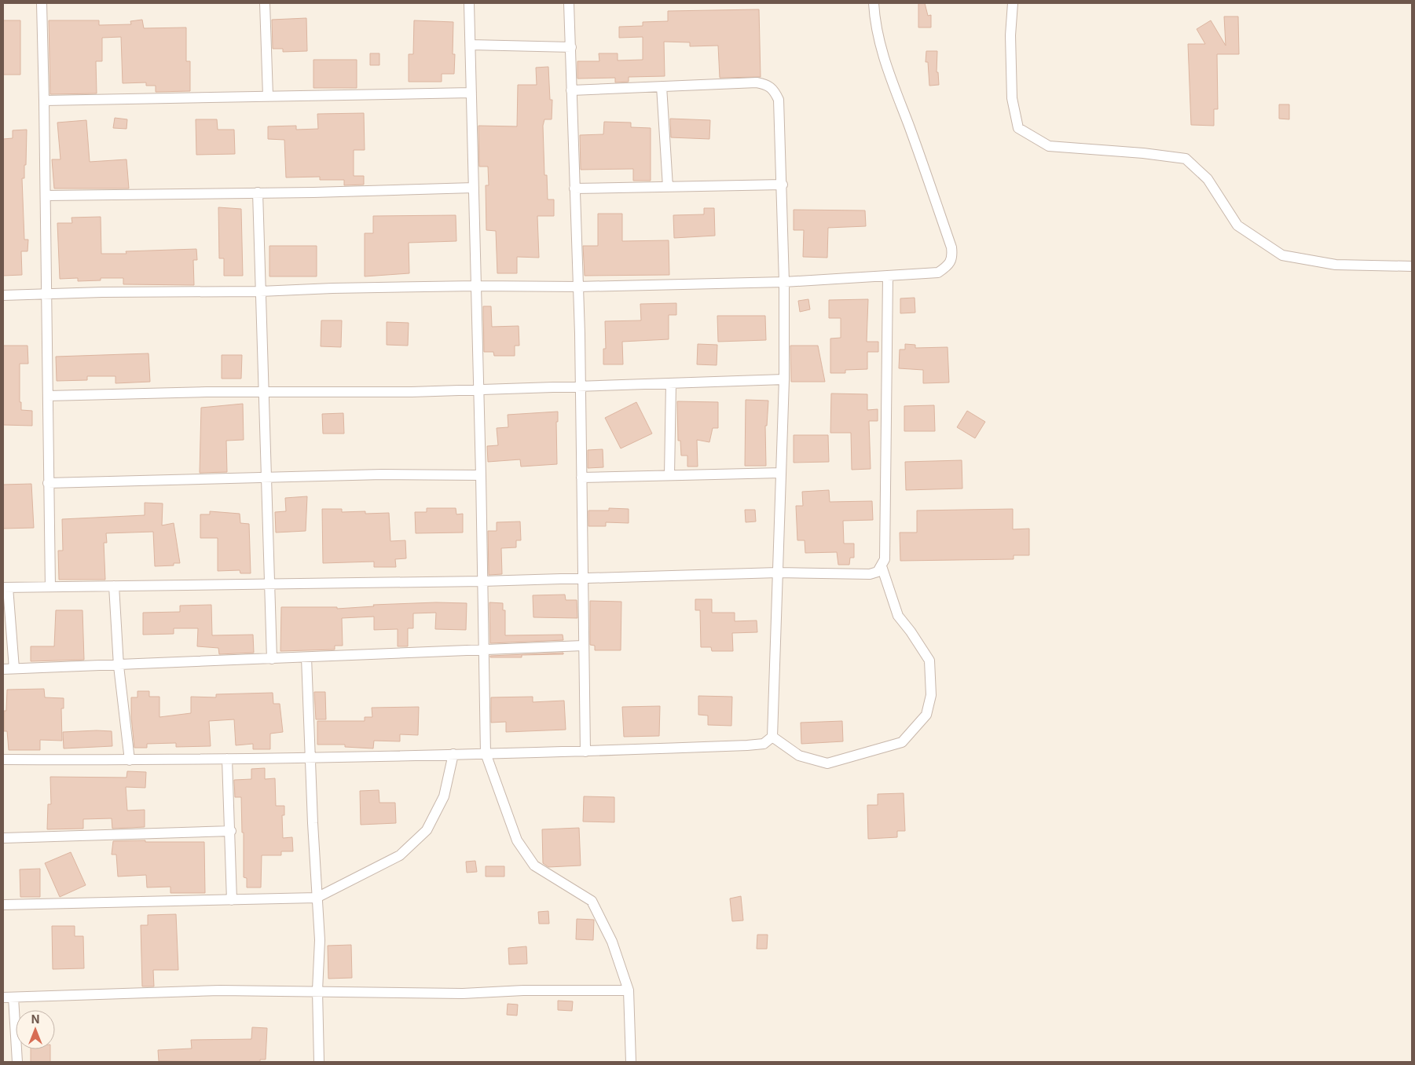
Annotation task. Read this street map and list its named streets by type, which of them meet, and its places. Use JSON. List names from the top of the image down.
{
  "north": "top"
}
